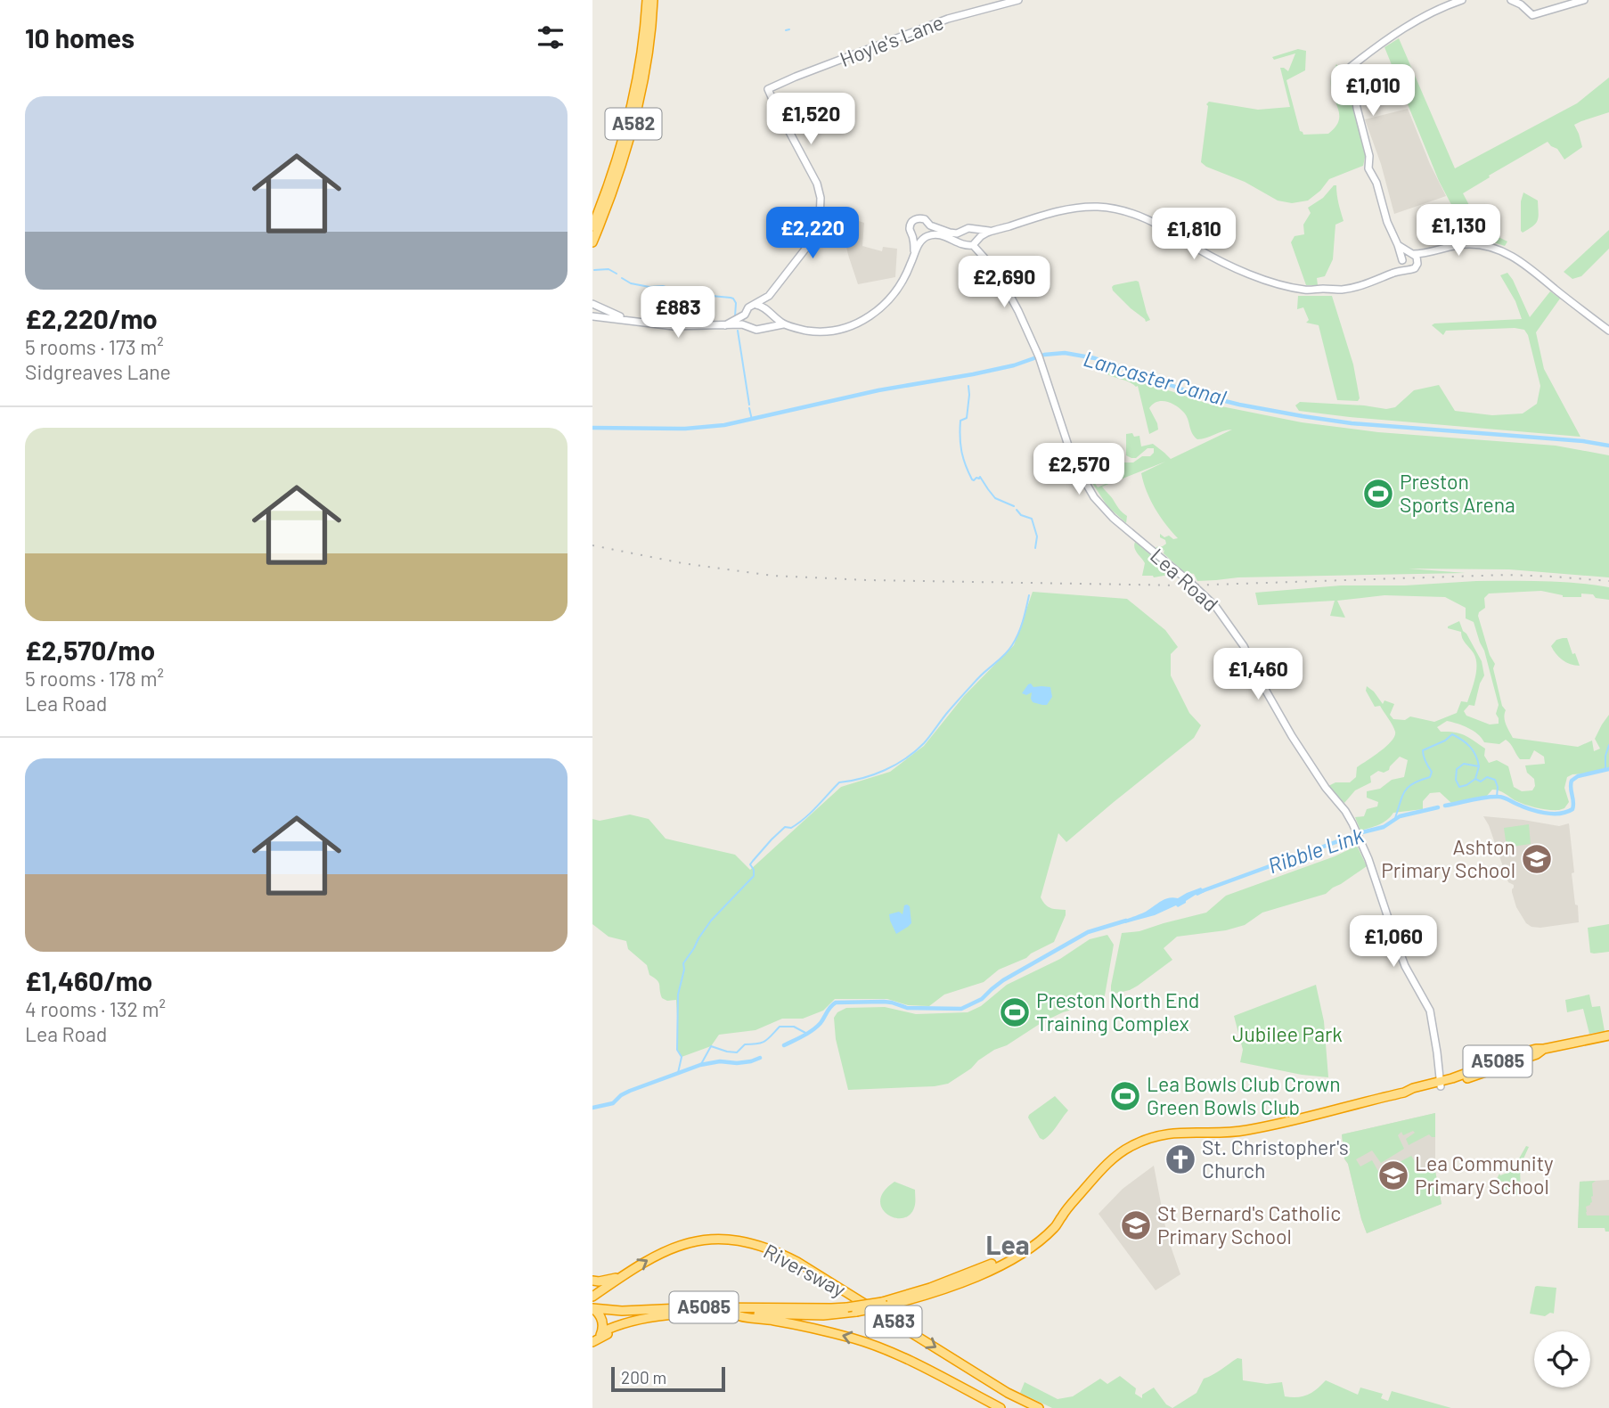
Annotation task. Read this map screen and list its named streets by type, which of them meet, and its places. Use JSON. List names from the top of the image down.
{
  "streets": {
    "highway": [
      "A582",
      "A5085",
      "Riversway",
      "A583"
    ],
    "street": ["Hoyle's Lane", "Lea Road"]
  },
  "crossings": [
    ["Lea Road", "A5085"],
    ["A5085", "A583"]
  ],
  "districts": ["Lea"],
  "water": ["Lancaster Canal", "Ribble Link"],
  "parks": ["Jubilee Park"],
  "places": {
    "sports": ["Preston Sports Arena", "Preston North End Training Complex", "Lea Bowls Club Crown Green Bowls Club"],
    "school or university": ["Ashton Primary School", "Lea Community Primary School", "St Bernard's Catholic Primary School"],
    "church": ["St. Christopher's Church"]
  },
  "scale_bar": "200 m",
  "page": {
    "heading": "10 homes",
    "price": [
      "£1,010",
      "£1,520",
      "£1,130",
      "£2,220",
      "£1,810",
      "£2,690",
      "£883",
      "£2,570",
      "£1,460",
      "£1,060"
    ],
    "list": [
      {
        "name": "£2,220/mo",
        "note": "5 rooms · 173 m² · Sidgreaves Lane"
      },
      {
        "name": "£2,570/mo",
        "note": "5 rooms · 178 m² · Lea Road"
      },
      {
        "name": "£1,460/mo",
        "note": "4 rooms · 132 m² · Lea Road"
      }
    ],
    "scale": "200 m"
  }
}
